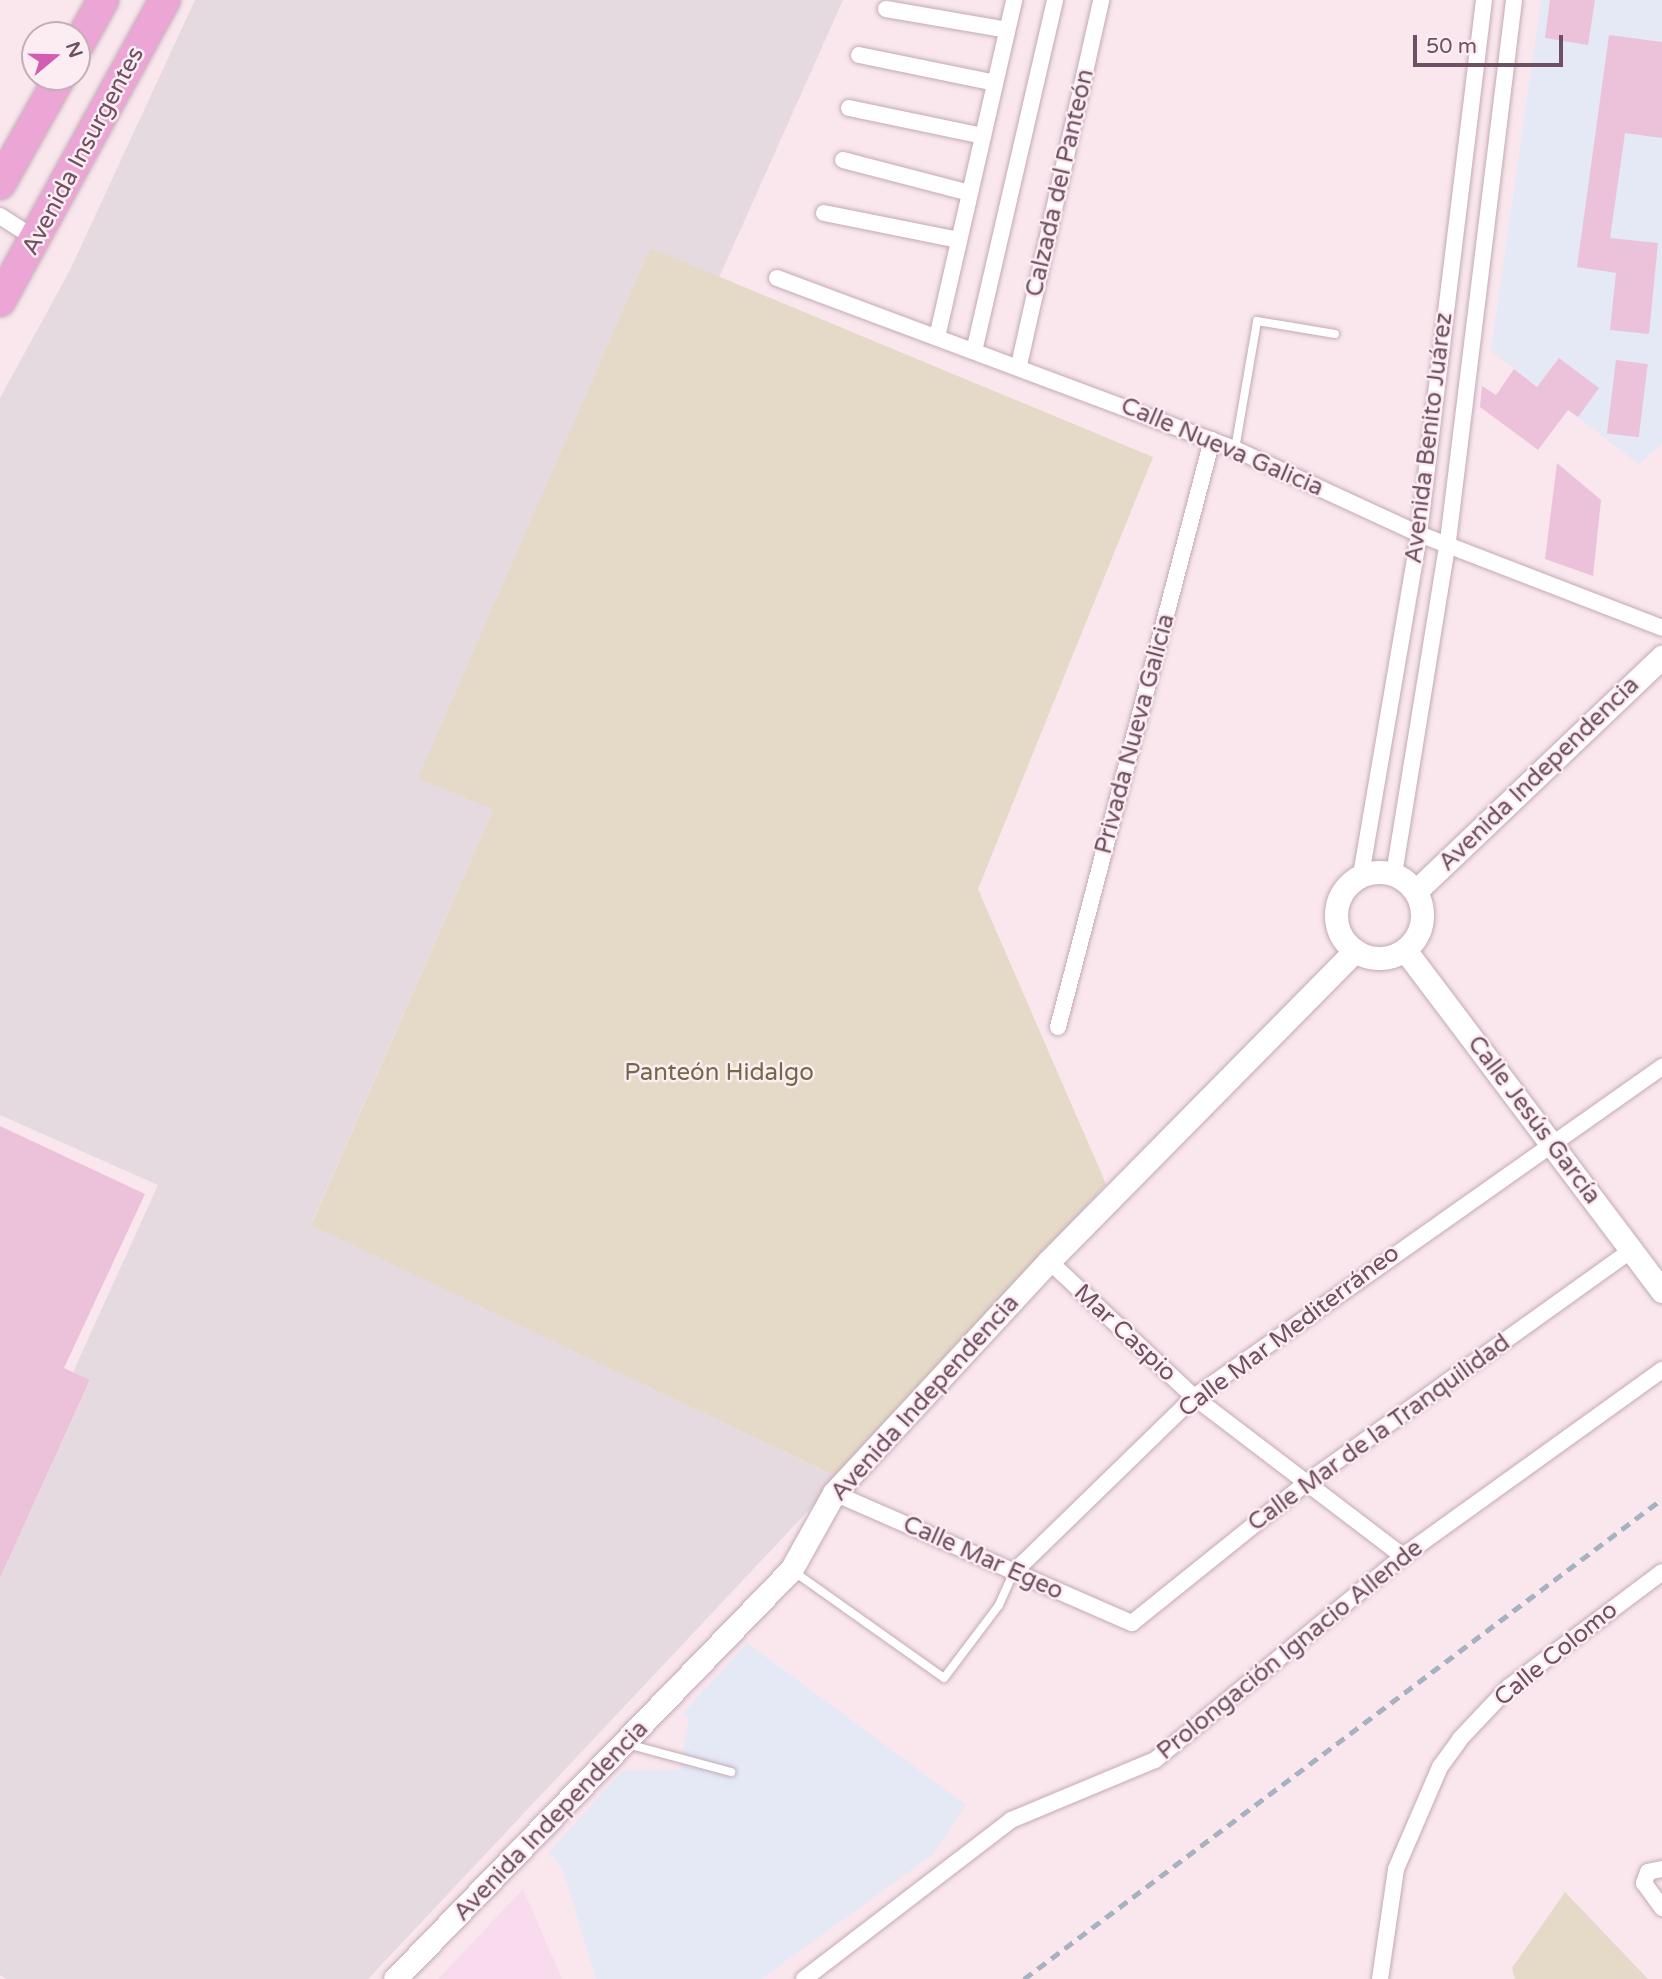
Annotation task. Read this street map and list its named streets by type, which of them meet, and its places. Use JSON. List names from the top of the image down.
{
  "streets": {
    "highway": ["Avenida Insurgentes"],
    "main road": ["Avenida Independencia", "Calle Jesús García"],
    "street": [
      "Calzada del Panteón",
      "Avenida Benito Juárez",
      "Calle Nueva Galicia",
      "Privada Nueva Galicia",
      "Calle Mar Mediterráneo",
      "Mar Caspio",
      "Calle Mar de la Tranquilidad",
      "Calle Mar Egeo",
      "Prolongación Ignacio Allende",
      "Calle Colomo"
    ]
  },
  "crossings": [
    ["Calzada del Panteón", "Calle Nueva Galicia"],
    ["Avenida Benito Juárez", "Calle Nueva Galicia"],
    ["Avenida Benito Juárez", "Avenida Independencia"],
    ["Avenida Benito Juárez", "Calle Jesús García"],
    ["Calle Nueva Galicia", "Privada Nueva Galicia"],
    ["Avenida Independencia", "Calle Jesús García"],
    ["Avenida Independencia", "Mar Caspio"],
    ["Avenida Independencia", "Calle Mar Egeo"],
    ["Calle Jesús García", "Calle Mar Mediterráneo"],
    ["Calle Jesús García", "Calle Mar de la Tranquilidad"],
    ["Calle Mar Mediterráneo", "Mar Caspio"],
    ["Calle Mar Mediterráneo", "Calle Mar Egeo"],
    ["Mar Caspio", "Calle Mar de la Tranquilidad"],
    ["Mar Caspio", "Prolongación Ignacio Allende"],
    ["Calle Mar de la Tranquilidad", "Calle Mar Egeo"]
  ],
  "parks": ["Panteón Hidalgo"],
  "scale_bar": "50 m",
  "north": "right"
}
